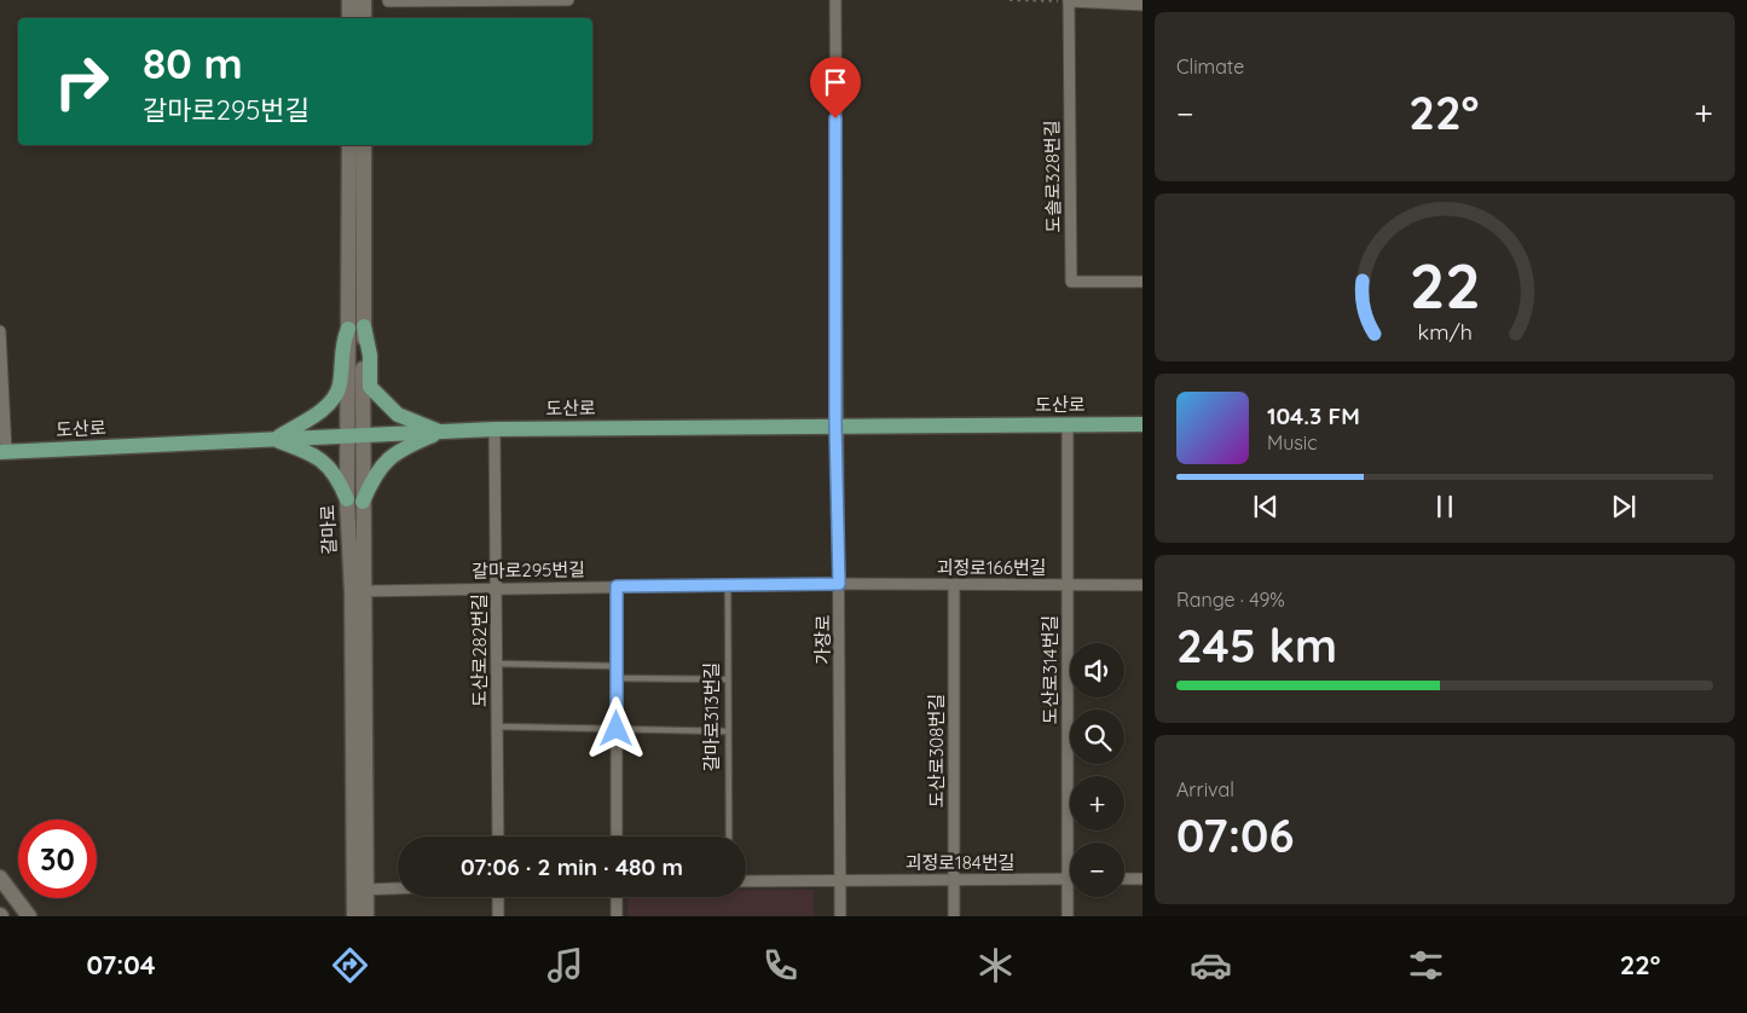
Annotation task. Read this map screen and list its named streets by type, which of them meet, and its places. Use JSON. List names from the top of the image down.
{
  "streets": {
    "main road": ["도산로", "갈마로"],
    "street": [
      "도솔로328번길",
      "괴정로166번길",
      "갈마로295번길",
      "가장로",
      "도산로282번길",
      "도산로314번길",
      "도산로308번길",
      "괴정로184번길"
    ],
    "lane": ["갈마로313번길"]
  },
  "crossings": [
    ["도산로", "갈마로"],
    ["도산로", "가장로"],
    ["도산로", "도산로282번길"],
    ["도산로", "도산로314번길"],
    ["갈마로", "갈마로295번길"],
    ["괴정로166번길", "갈마로295번길"],
    ["괴정로166번길", "가장로"],
    ["괴정로166번길", "도산로314번길"],
    ["괴정로166번길", "도산로308번길"],
    ["갈마로295번길", "가장로"],
    ["갈마로295번길", "도산로282번길"],
    ["갈마로295번길", "갈마로313번길"],
    ["가장로", "괴정로184번길"],
    ["도산로282번길", "갈마로313번길"],
    ["도산로314번길", "괴정로184번길"],
    ["도산로308번길", "괴정로184번길"]
  ],
  "page": {
    "tile": [
      "Climate",
      ["Range · 49%", "245 km"],
      ["Arrival", "07:06"]
    ],
    "turn": ["80 m", "갈마로295번길"],
    "heat": ["−", "22°", "+"],
    "song": ["104.3 FM", "Music"],
    "map_buttons": ["+", "−"],
    "limit": "30",
    "trip": "07:06 · 2 min · 480 m",
    "tabs": ["07:04", "22°"],
    "gauge": ["22", "km/h"]
  }
}
